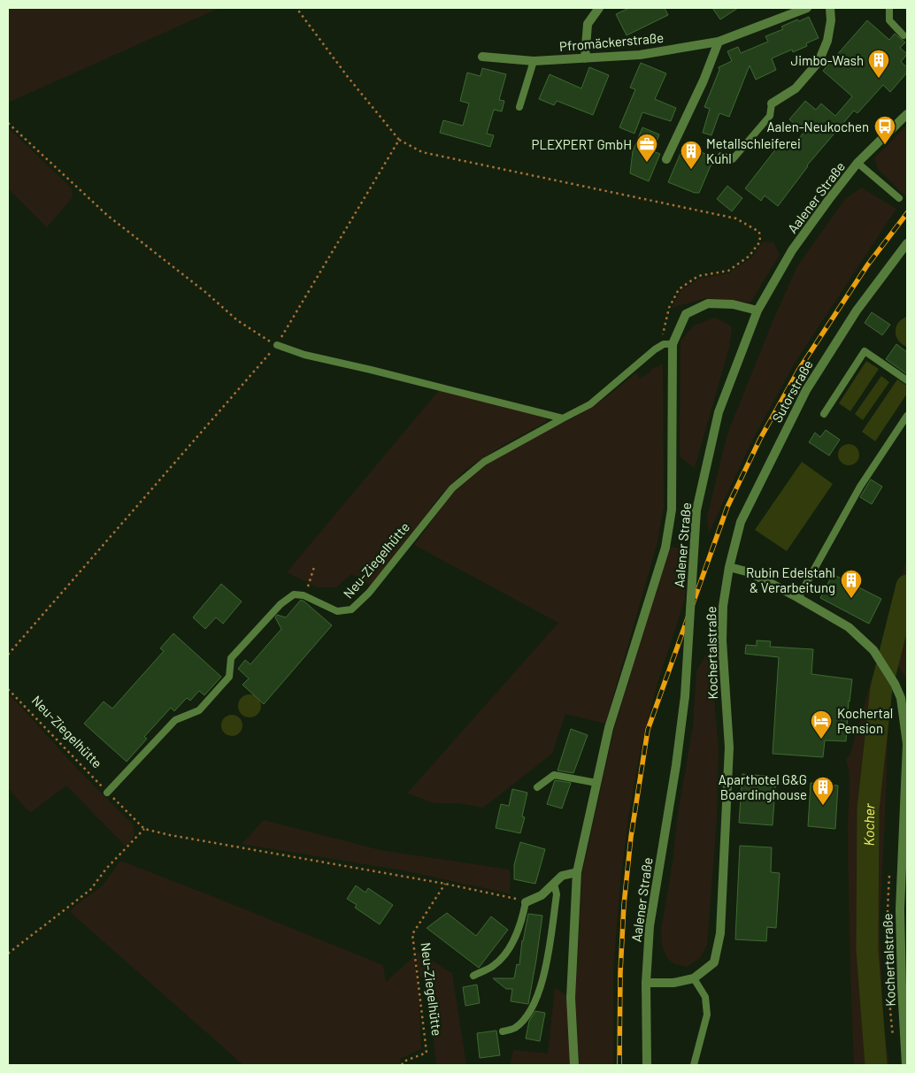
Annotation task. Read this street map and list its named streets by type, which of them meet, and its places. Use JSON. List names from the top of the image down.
{
  "streets": {
    "street": [
      "Pfromäckerstraße",
      "Aalener Straße",
      "Sutorstraße",
      "Kochertalstraße"
    ],
    "lane": ["Neu-Ziegelhütte"]
  },
  "crossings": [
    ["Aalener Straße", "Kochertalstraße"],
    ["Sutorstraße", "Kochertalstraße"]
  ],
  "water": ["Kocher"],
  "places": {
    "building": [
      "Jimbo-Wash",
      "Metallschleiferei Kuhl",
      "Rubin Edelstahl & Verarbeitung",
      "Aparthotel G&G Boardinghouse"
    ],
    "bus stop": ["Aalen-Neukochen"],
    "office": ["PLEXPERT GmbH"],
    "hotel": ["Kochertal Pension"]
  }
}
